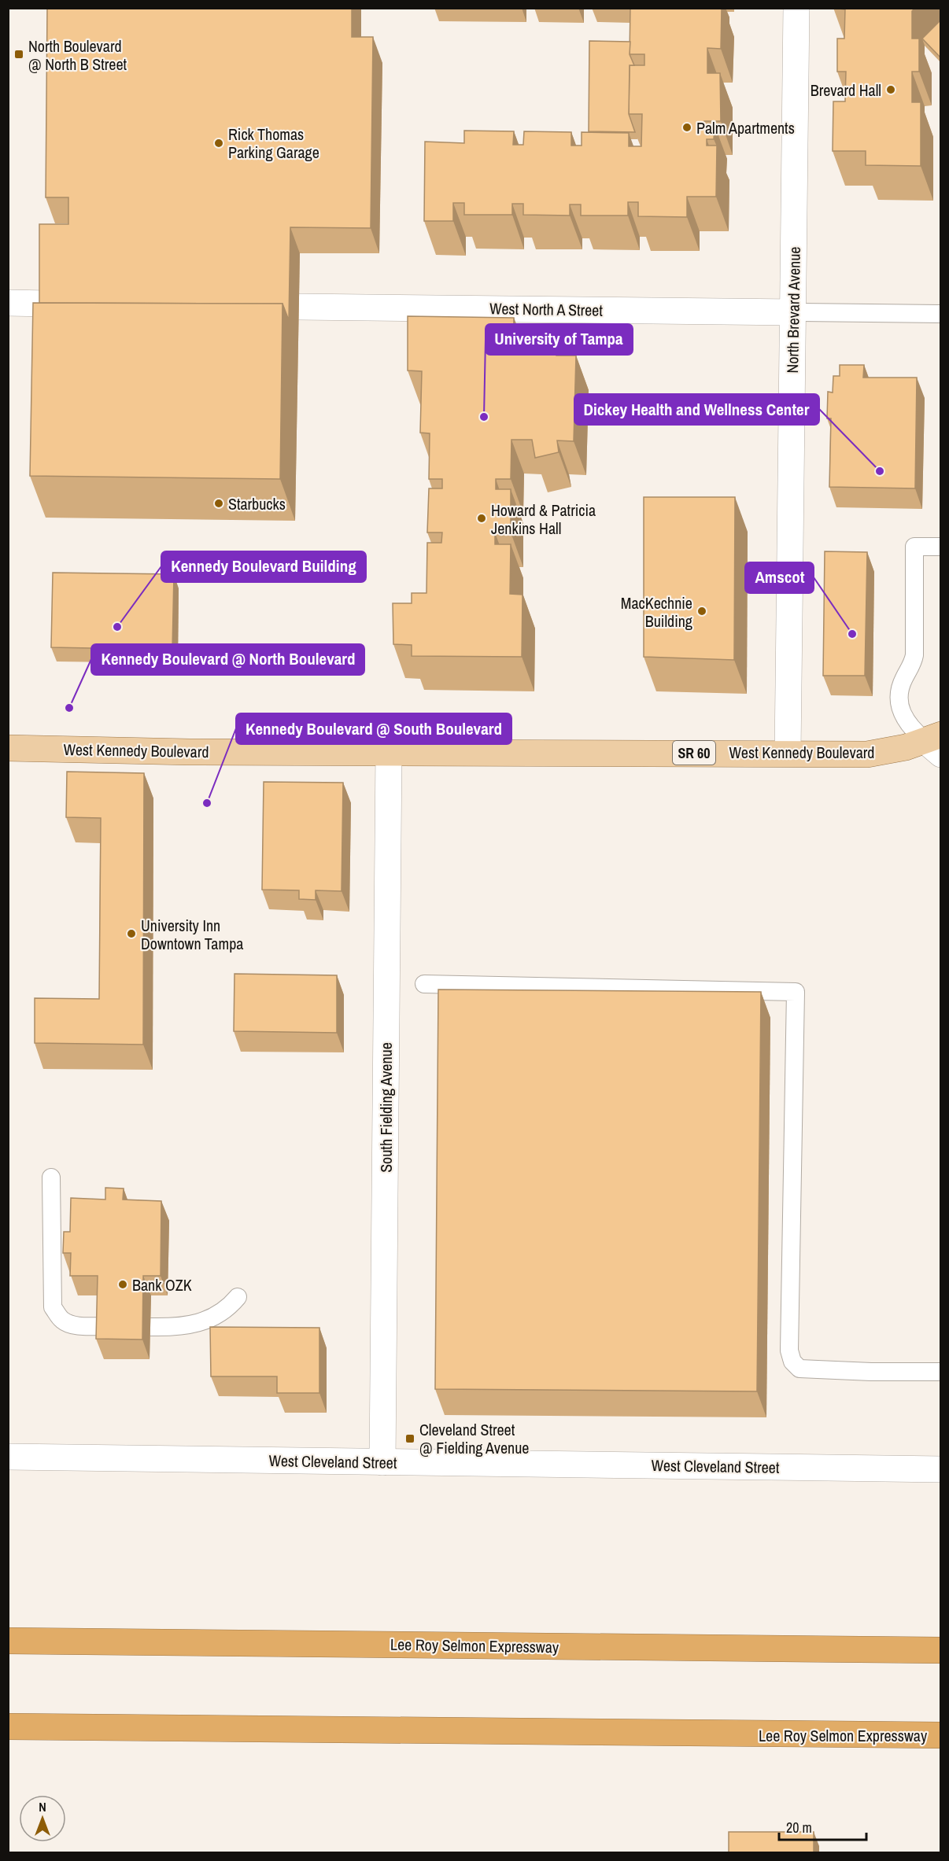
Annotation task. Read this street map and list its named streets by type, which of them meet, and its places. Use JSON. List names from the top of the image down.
{
  "streets": {
    "highway": ["Lee Roy Selmon Expressway"],
    "main road": ["West Kennedy Boulevard", "SR 60"],
    "street": [
      "West North A Street",
      "North Brevard Avenue",
      "South Fielding Avenue",
      "West Cleveland Street"
    ]
  },
  "crossings": [
    ["West North A Street", "North Brevard Avenue"],
    ["North Brevard Avenue", "West Kennedy Boulevard"],
    ["West Kennedy Boulevard", "South Fielding Avenue"],
    ["South Fielding Avenue", "West Cleveland Street"]
  ],
  "places": {
    "transit": ["North Boulevard @ North B Street", "Cleveland Street @ Fielding Avenue"],
    "other": [
      "Brevard Hall",
      "Palm Apartments",
      "Rick Thomas Parking Garage",
      "University of Tampa",
      "Dickey Health and Wellness Center",
      "Starbucks",
      "Howard & Patricia Jenkins Hall",
      "MacKechnie Building",
      "Kennedy Boulevard Building",
      "Amscot",
      "Kennedy Boulevard @ North Boulevard",
      "Kennedy Boulevard @ South Boulevard",
      "University Inn Downtown Tampa",
      "Bank OZK"
    ]
  },
  "scale_bar": "20 m",
  "north": "top"
}
